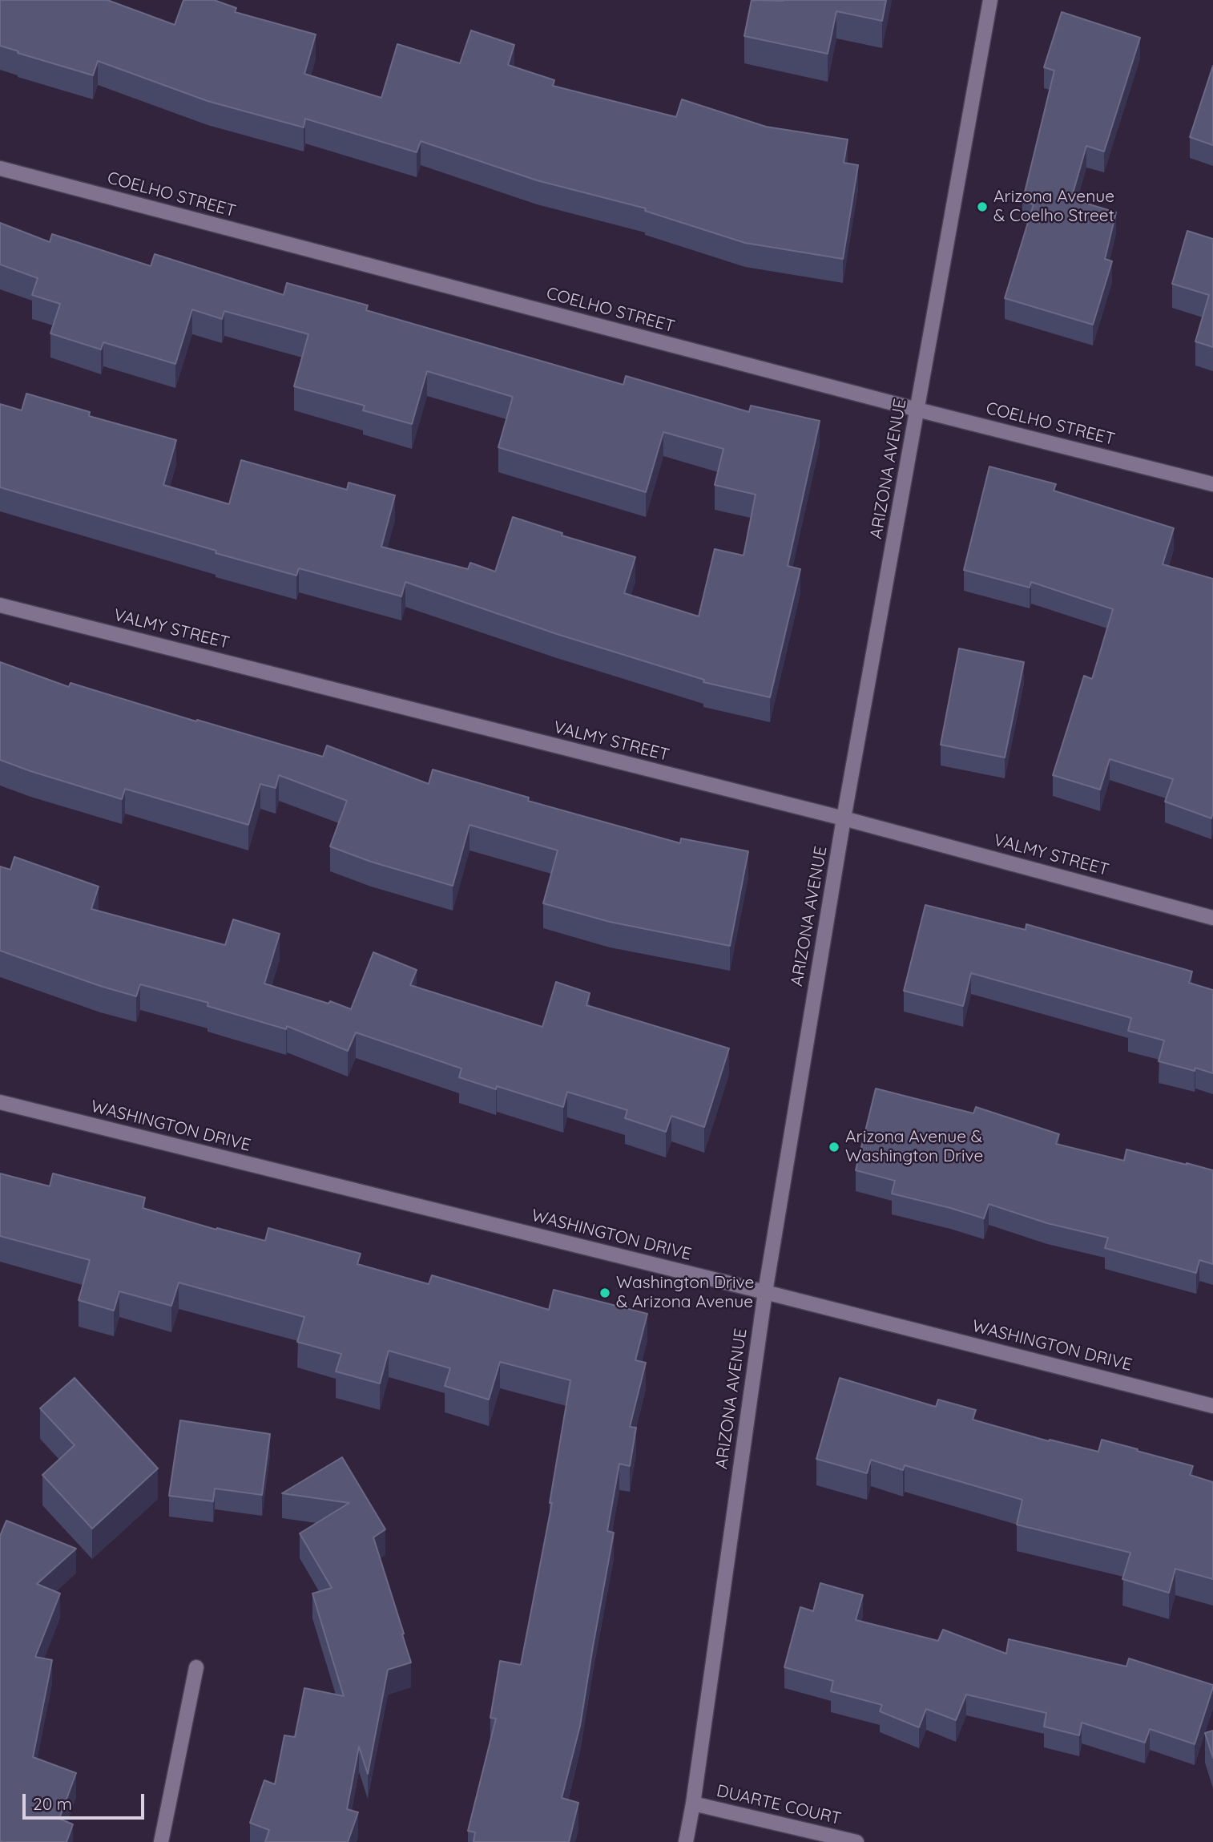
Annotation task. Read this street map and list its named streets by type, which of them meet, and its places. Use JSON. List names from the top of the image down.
{
  "streets": {
    "street": [
      "COELHO STREET",
      "ARIZONA AVENUE",
      "VALMY STREET",
      "WASHINGTON DRIVE",
      "DUARTE COURT"
    ]
  },
  "crossings": [
    ["COELHO STREET", "ARIZONA AVENUE"],
    ["ARIZONA AVENUE", "VALMY STREET"],
    ["ARIZONA AVENUE", "WASHINGTON DRIVE"],
    ["ARIZONA AVENUE", "DUARTE COURT"]
  ],
  "places": ["Arizona Avenue & Coelho Street", "Arizona Avenue & Washington Drive", "Washington Drive & Arizona Avenue"],
  "scale_bar": "20 m"
}
